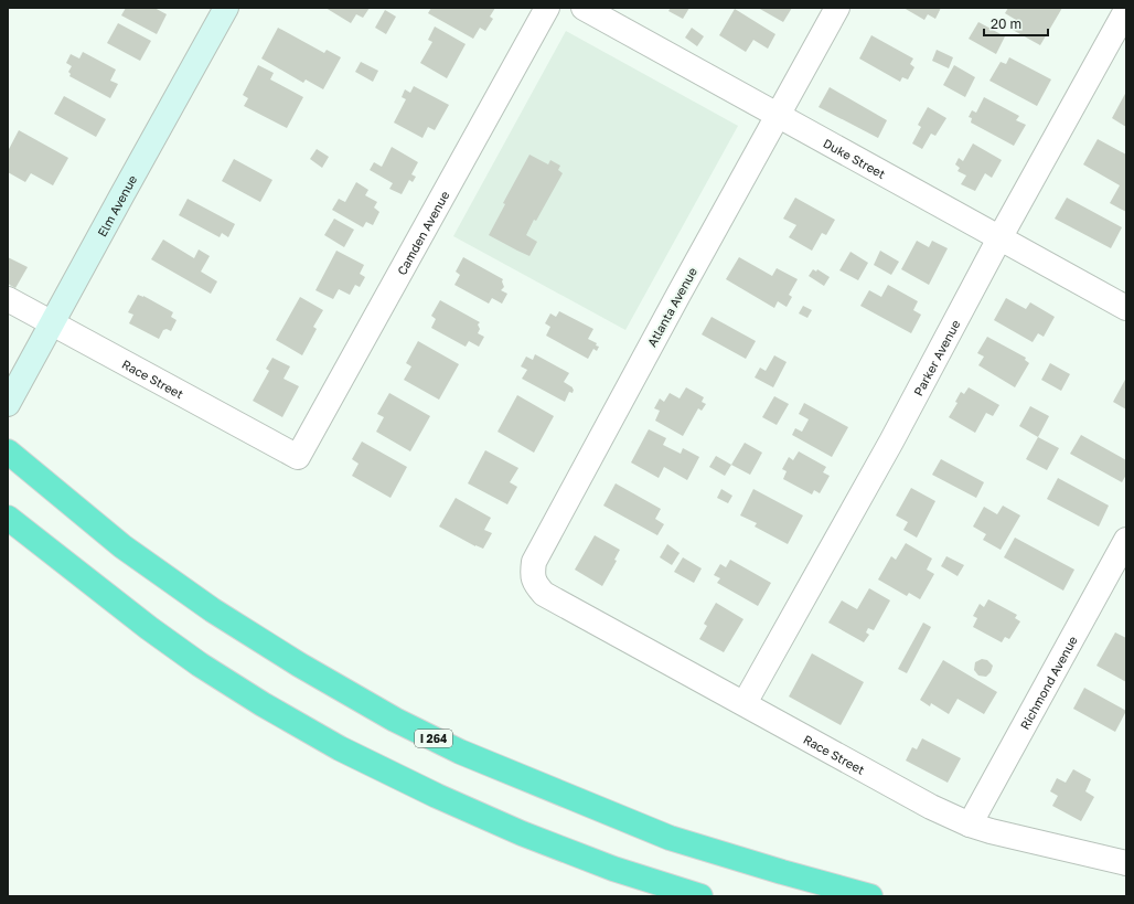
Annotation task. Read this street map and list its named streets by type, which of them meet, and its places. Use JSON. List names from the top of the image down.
{
  "streets": {
    "highway": ["I 264"],
    "main road": ["Elm Avenue"],
    "street": [
      "Duke Street",
      "Camden Avenue",
      "Atlanta Avenue",
      "Parker Avenue",
      "Race Street",
      "Richmond Avenue"
    ]
  },
  "crossings": [
    ["Duke Street", "Atlanta Avenue"],
    ["Duke Street", "Parker Avenue"],
    ["Elm Avenue", "Race Street"],
    ["Camden Avenue", "Race Street"],
    ["Atlanta Avenue", "Race Street"],
    ["Parker Avenue", "Race Street"],
    ["Race Street", "Richmond Avenue"]
  ],
  "scale_bar": "20 m"
}
